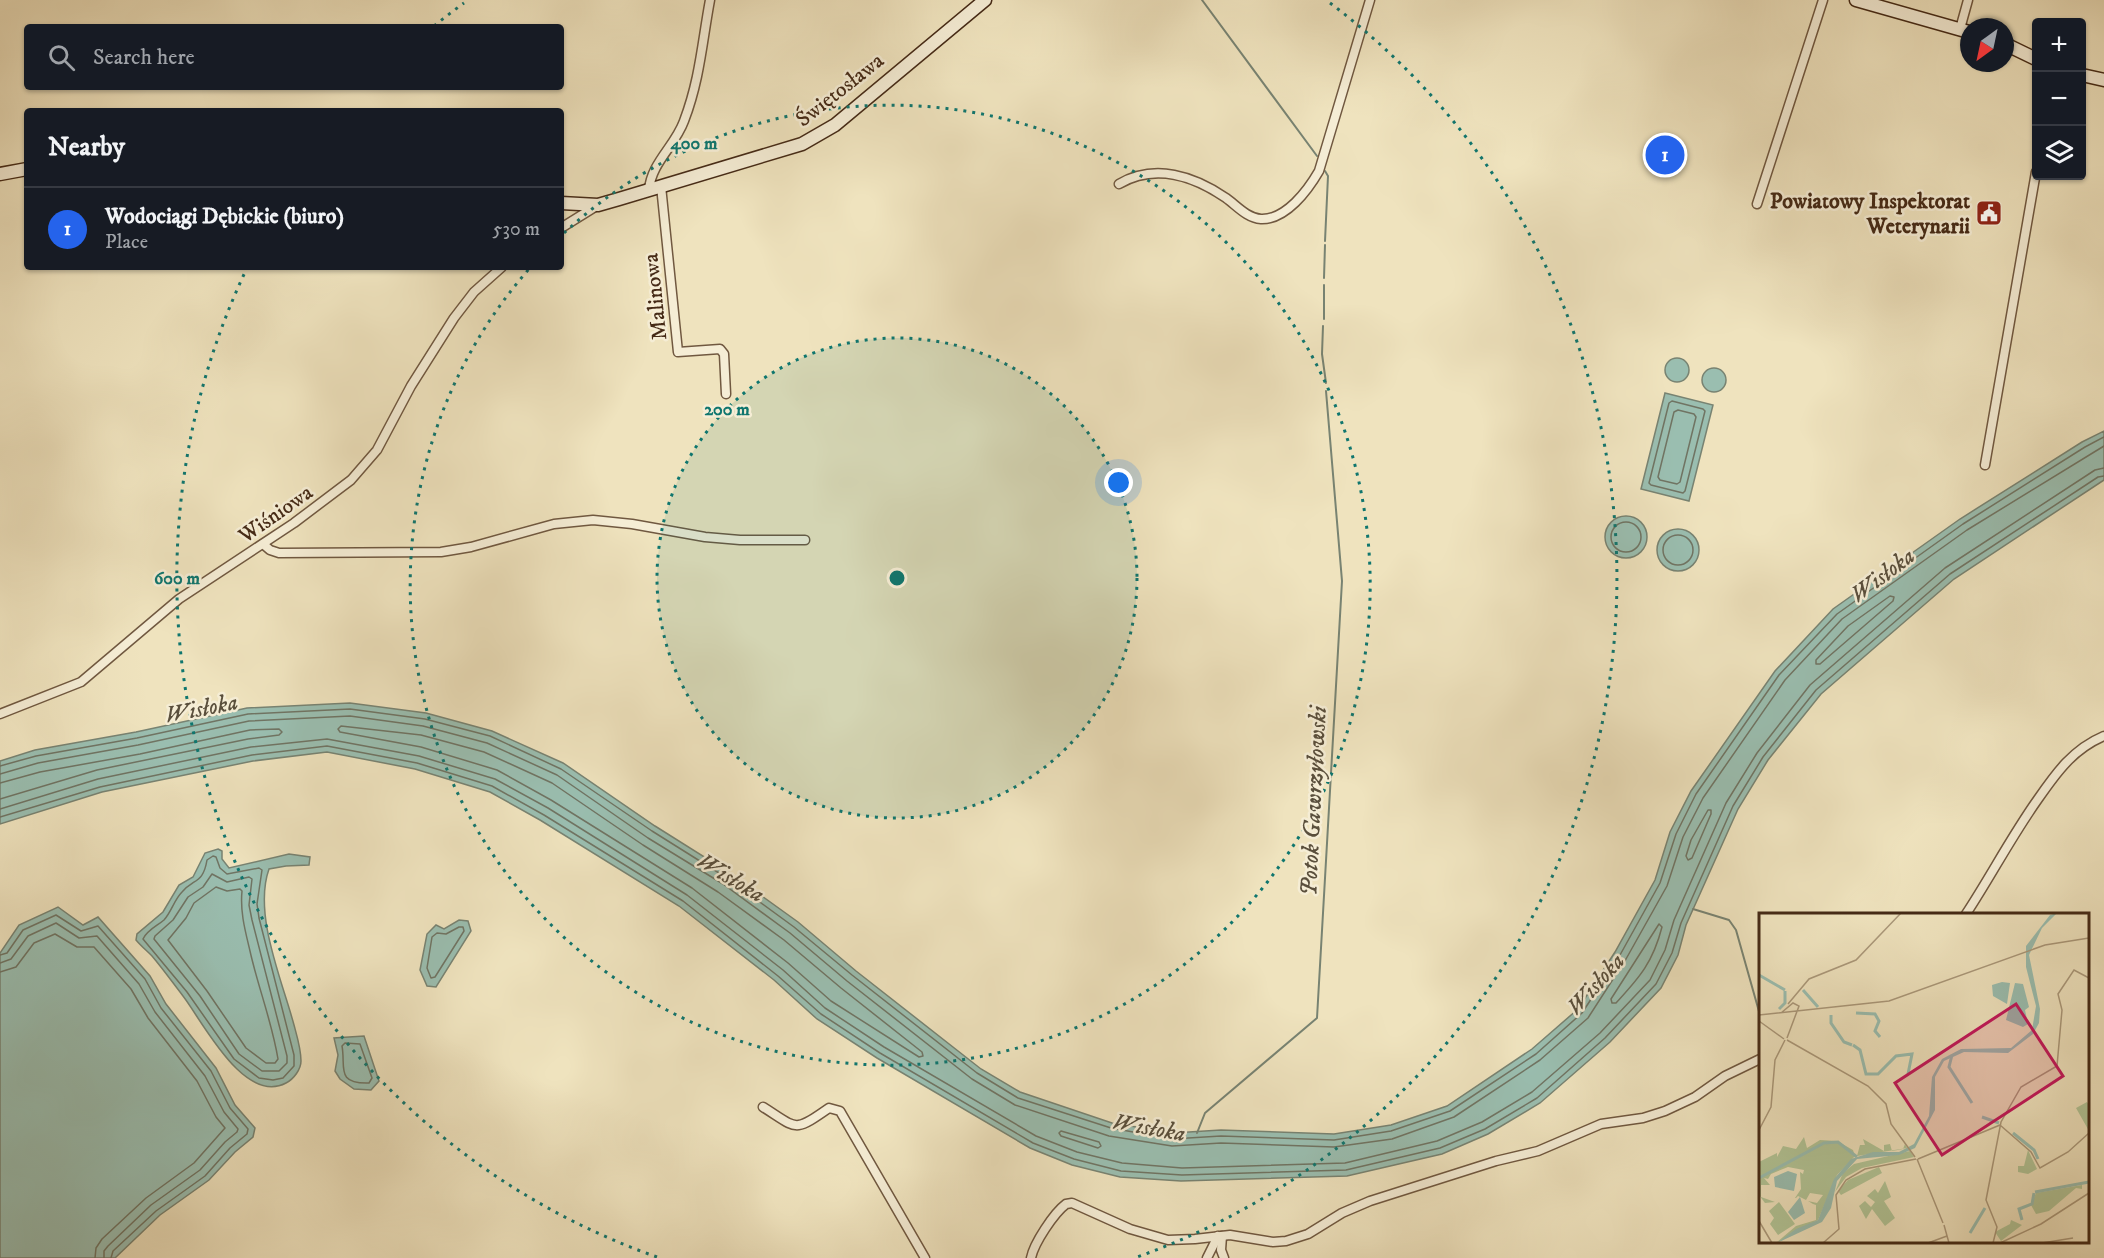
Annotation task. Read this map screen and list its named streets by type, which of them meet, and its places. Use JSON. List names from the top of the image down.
{
  "streets": {
    "street": ["Świętosława", "Malinowa", "Wiśniowa"]
  },
  "crossings": [
    ["Świętosława", "Malinowa"]
  ],
  "water": ["Wisłoka", "Potok Gawrzyłowski"],
  "places": {
    "public building": ["Powiatowy Inspektorat Weterynarii"]
  },
  "north": "bottom left",
  "page": {
    "map_buttons": ["+", "−"],
    "search": "Search here",
    "heading": "Nearby",
    "pins": "1",
    "list": [
      {
        "mark": "1",
        "name": "Wodociągi Dębickie (biuro)",
        "note": "Place",
        "value": "530 m"
      }
    ]
  },
  "rings": ["400 m", "200 m", "600 m"]
}
